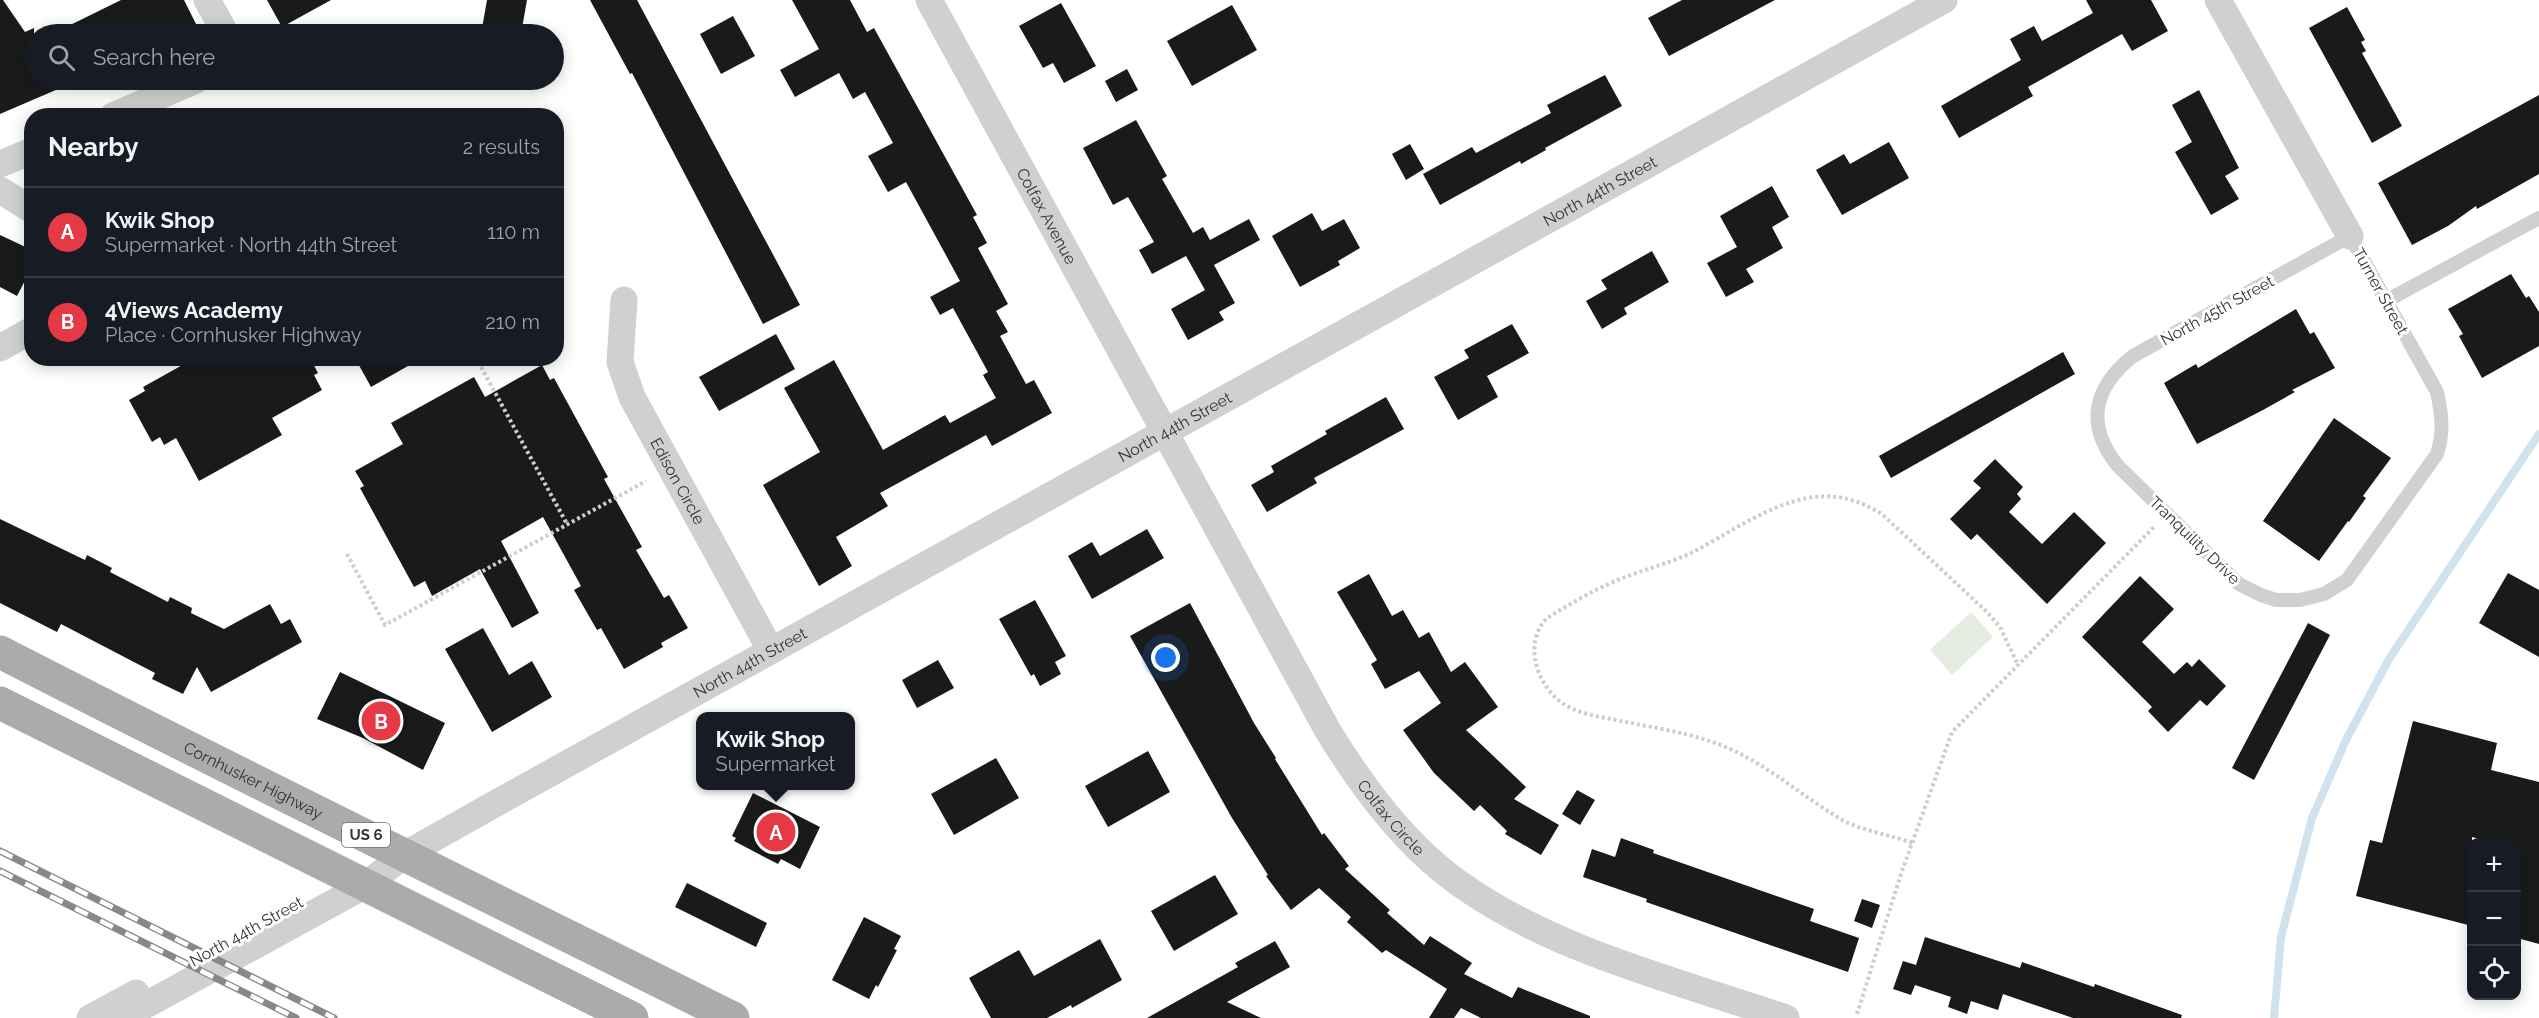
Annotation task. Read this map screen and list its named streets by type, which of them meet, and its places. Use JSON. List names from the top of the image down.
{
  "streets": {
    "main road": ["Cornhusker Highway", "US 6"],
    "street": [
      "North 44th Street",
      "Colfax Avenue",
      "Turner Street",
      "Edison Circle",
      "Colfax Circle"
    ],
    "lane": ["North 45th Street", "Tranquility Drive"]
  },
  "crossings": [
    ["North 44th Street", "Colfax Avenue"],
    ["North 44th Street", "Edison Circle"],
    ["North 44th Street", "Cornhusker Highway"],
    ["North 44th Street", "Colfax Circle"],
    ["North 44th Street", "US 6"],
    ["Colfax Avenue", "Colfax Circle"],
    ["Turner Street", "North 45th Street"],
    ["Turner Street", "Tranquility Drive"],
    ["North 45th Street", "Tranquility Drive"]
  ],
  "page": {
    "search": "Search here",
    "heading": ["Nearby", "2 results"],
    "list": [
      {
        "mark": "A",
        "name": "Kwik Shop",
        "note": "Supermarket · North 44th Street",
        "value": "110 m"
      },
      {
        "mark": "B",
        "name": "4Views Academy",
        "note": "Place · Cornhusker Highway",
        "value": "210 m"
      }
    ],
    "pins": ["B", "A"],
    "popup": ["Kwik Shop", "Supermarket"],
    "map_buttons": ["+", "−"]
  }
}
